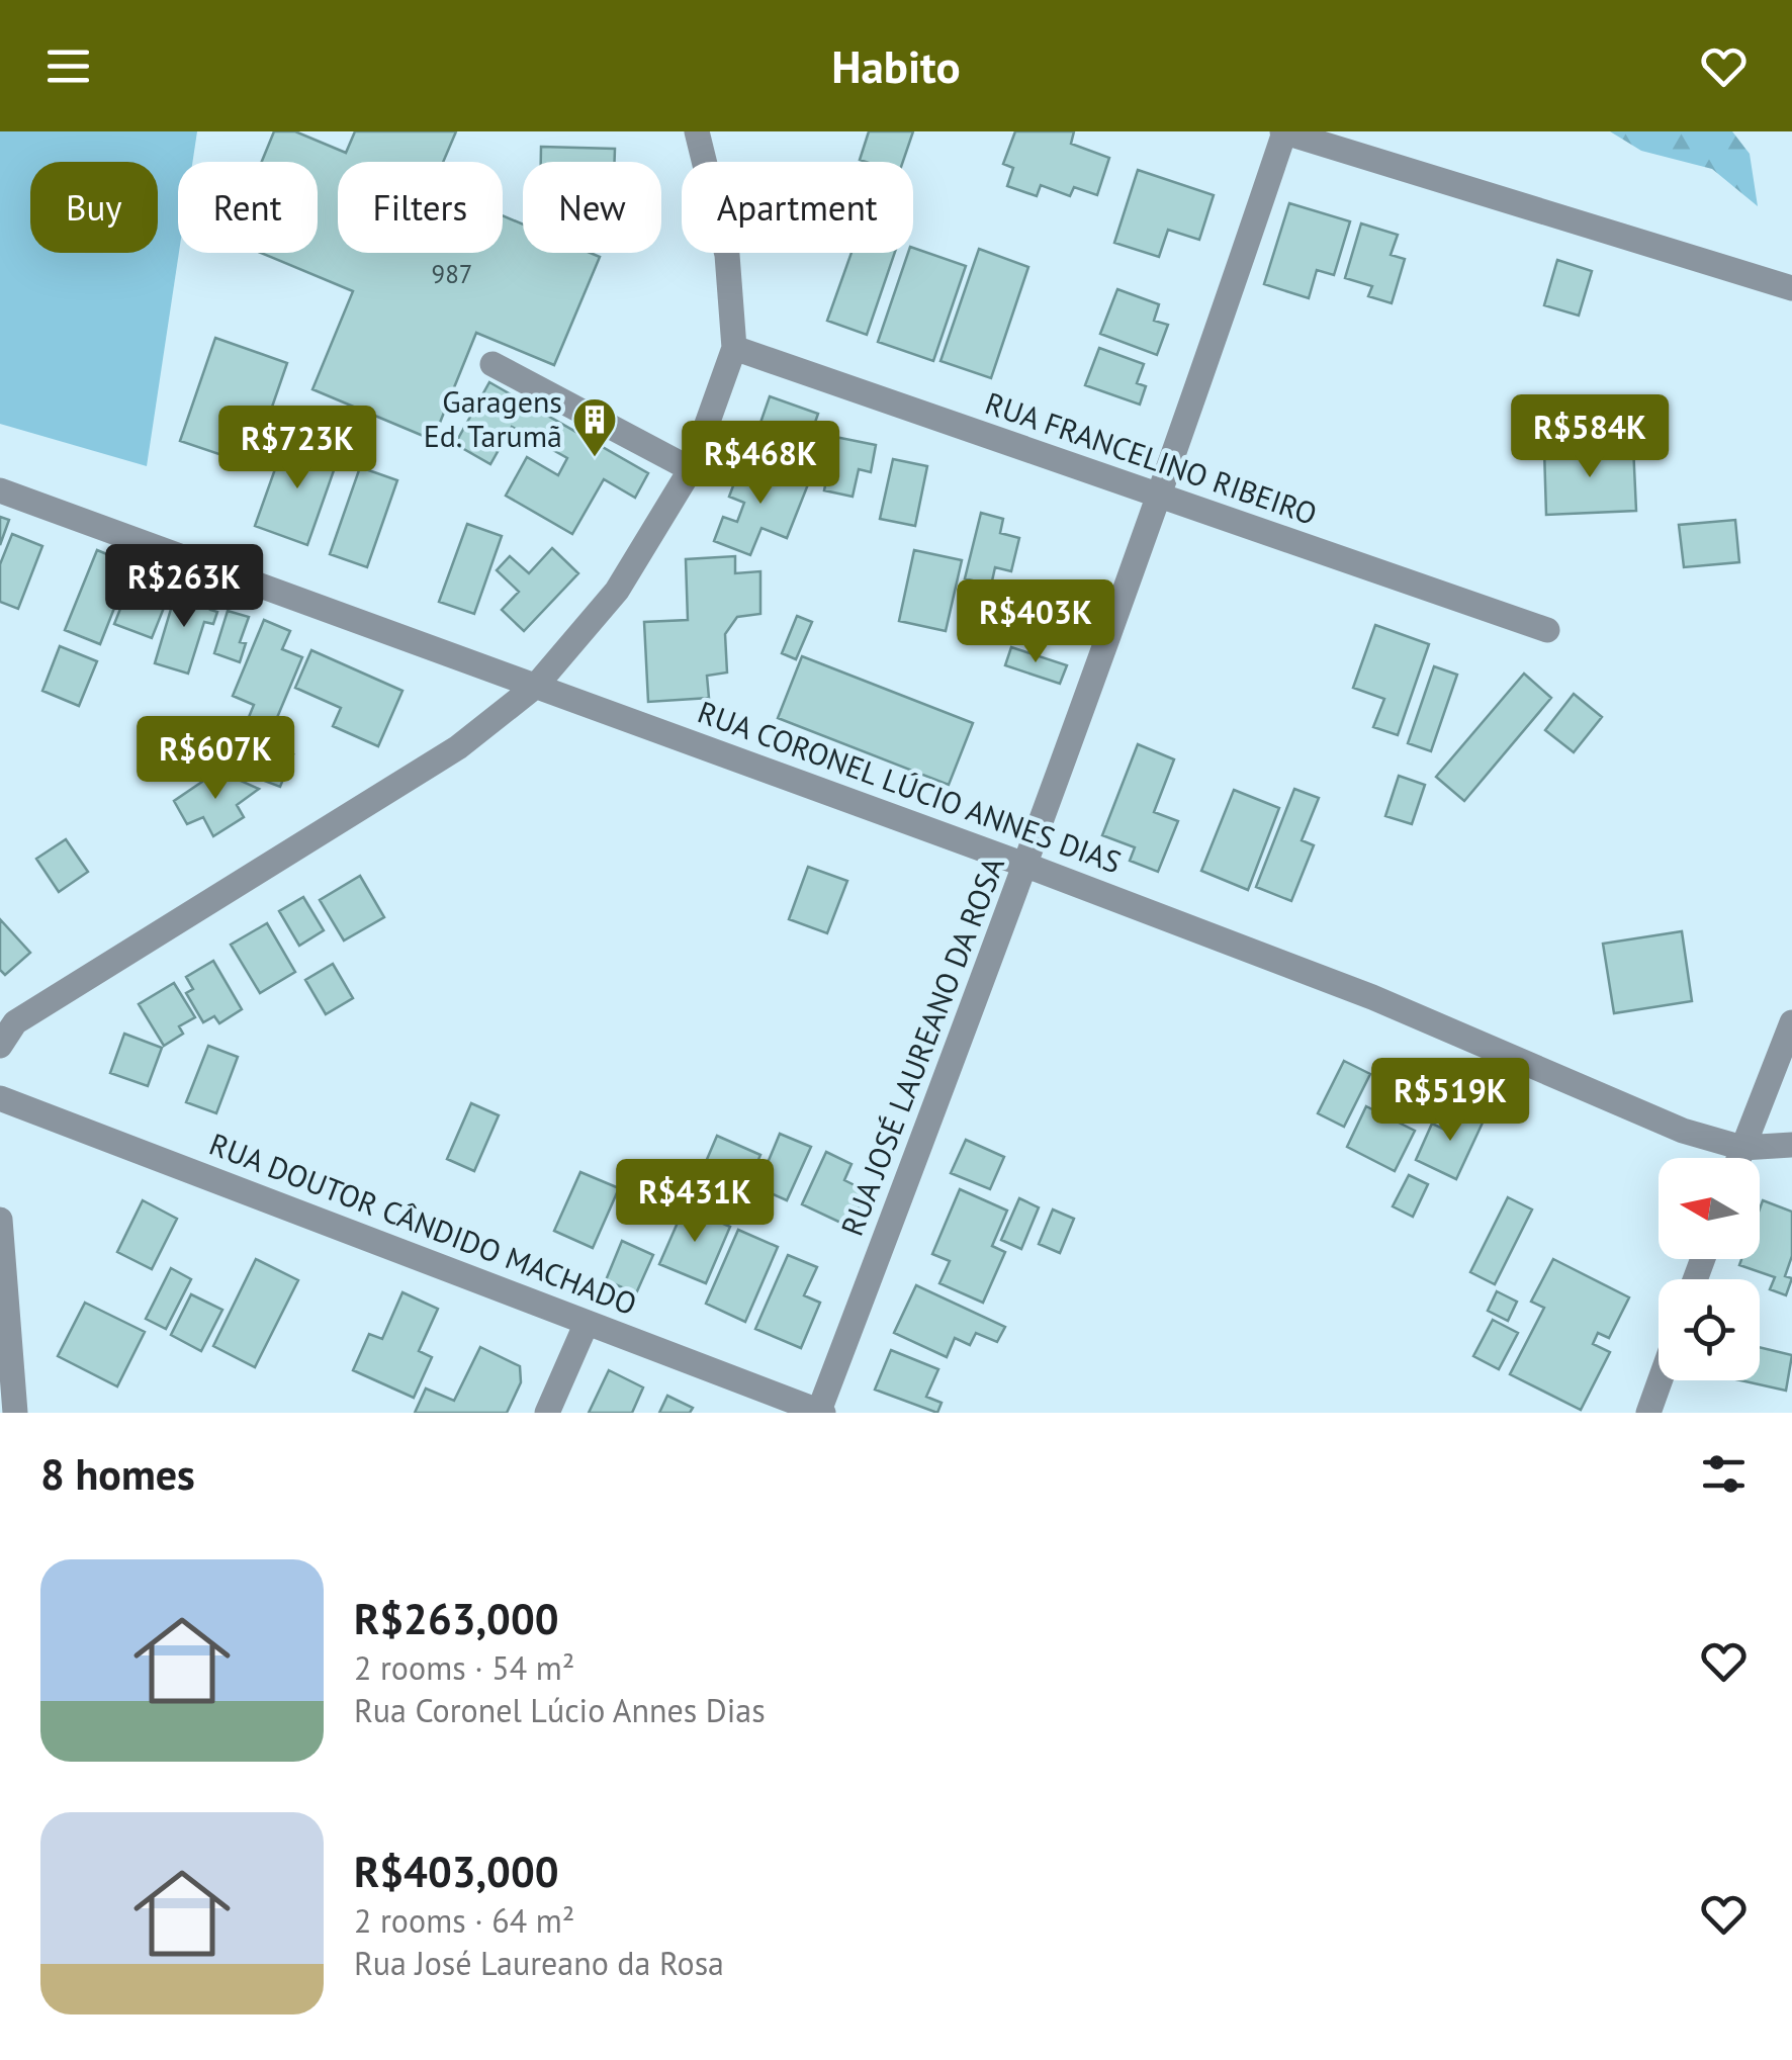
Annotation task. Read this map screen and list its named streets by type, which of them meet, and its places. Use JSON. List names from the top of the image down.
{
  "streets": {
    "street": [
      "RUA FRANCELINO RIBEIRO",
      "RUA CORONEL LÚCIO ANNES DIAS",
      "RUA JOSÉ LAUREANO DA ROSA",
      "RUA DOUTOR CÂNDIDO MACHADO"
    ]
  },
  "crossings": [
    ["RUA FRANCELINO RIBEIRO", "RUA JOSÉ LAUREANO DA ROSA"],
    ["RUA CORONEL LÚCIO ANNES DIAS", "RUA JOSÉ LAUREANO DA ROSA"],
    ["RUA JOSÉ LAUREANO DA ROSA", "RUA DOUTOR CÂNDIDO MACHADO"]
  ],
  "places": {
    "building": ["Garagens Ed. Tarumã"]
  },
  "house_numbers": ["987"],
  "north": "left",
  "page": {
    "header": "Habito",
    "chip": [
      "Buy",
      "Rent",
      "Filters",
      "New",
      "Apartment"
    ],
    "price": [
      "R$584K",
      "R$723K",
      "R$468K",
      "R$263K",
      "R$403K",
      "R$607K",
      "R$519K",
      "R$431K"
    ],
    "heading": "8 homes",
    "list": [
      {
        "name": "R$263,000",
        "note": "2 rooms · 54 m² · Rua Coronel Lúcio Annes Dias"
      },
      {
        "name": "R$403,000",
        "note": "2 rooms · 64 m² · Rua José Laureano da Rosa"
      }
    ]
  }
}
